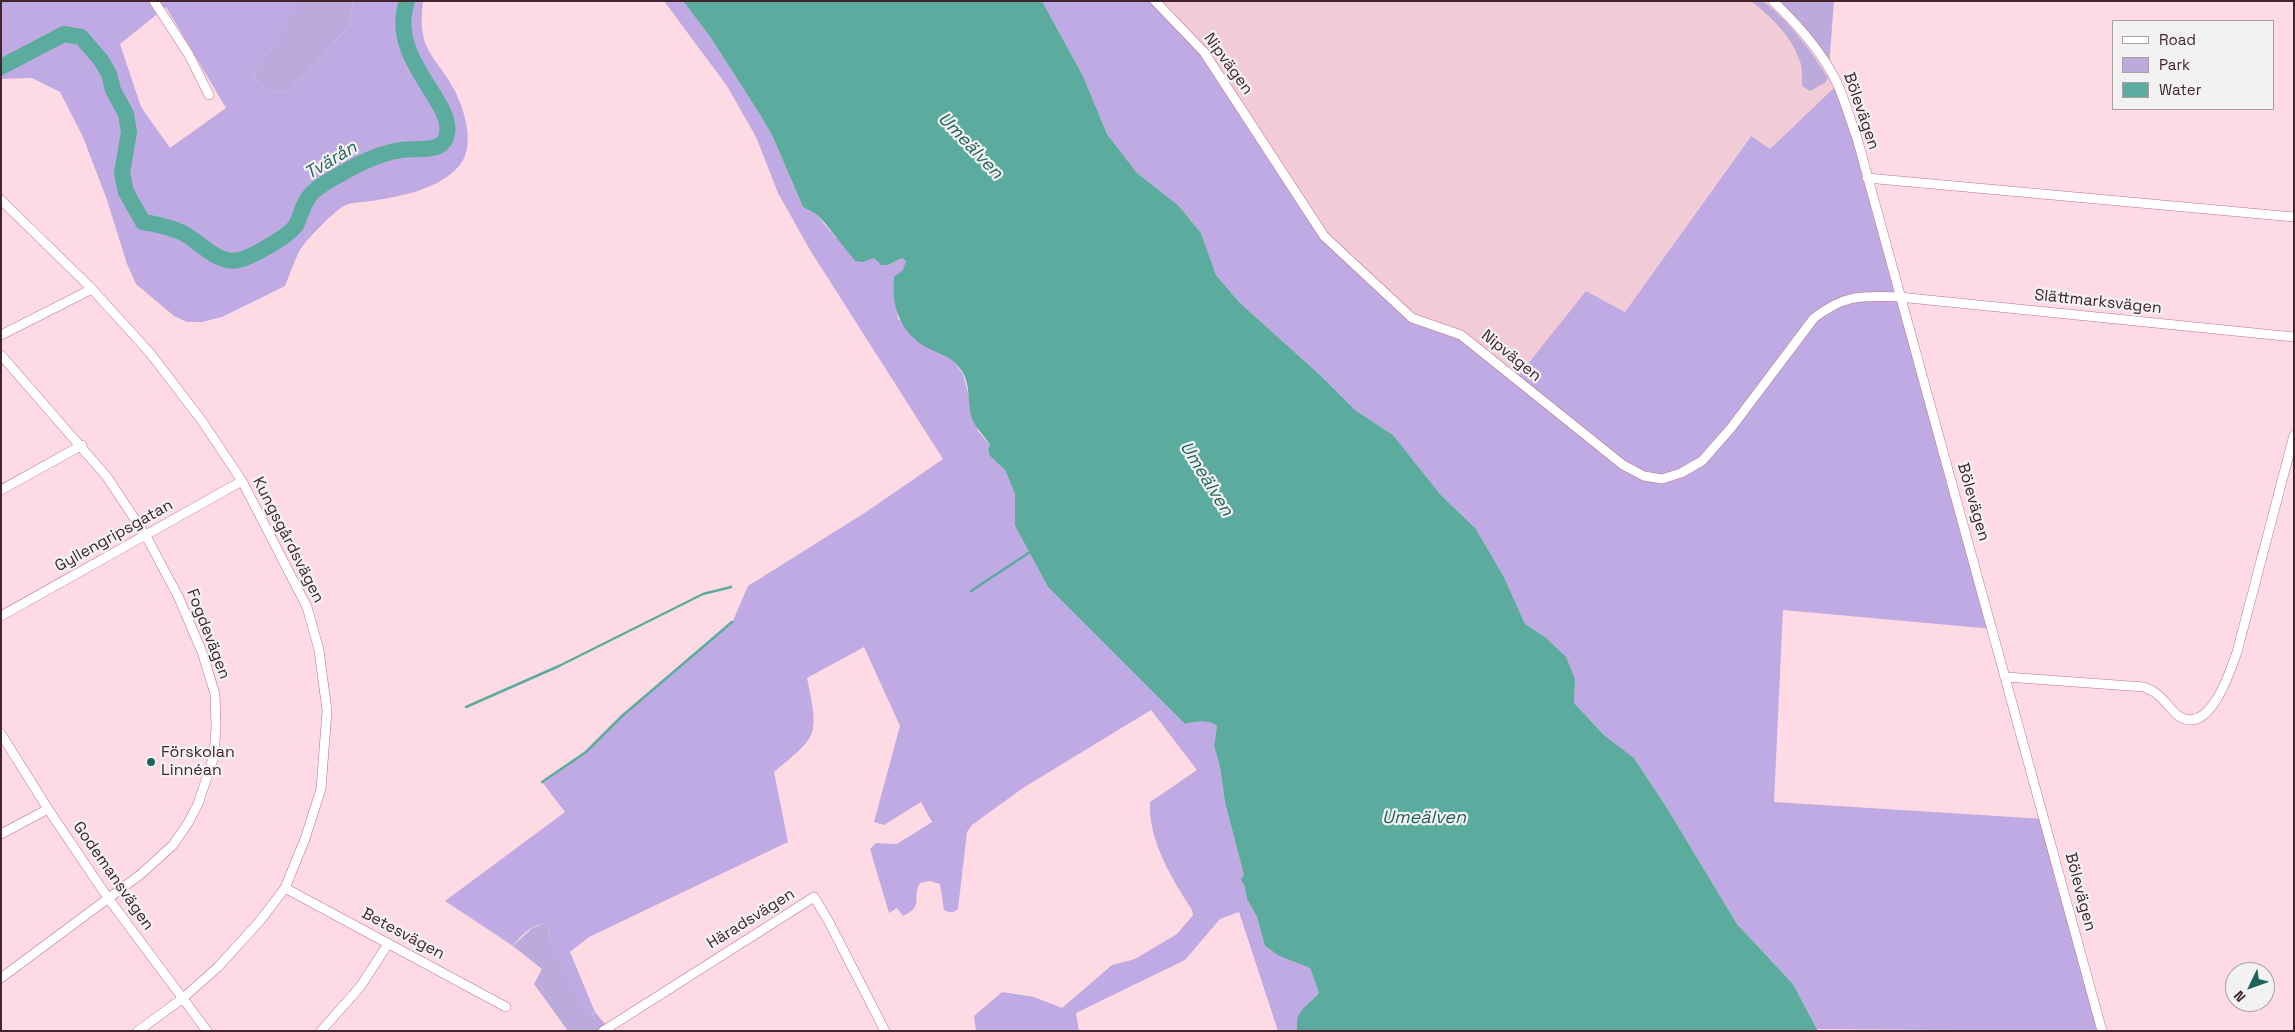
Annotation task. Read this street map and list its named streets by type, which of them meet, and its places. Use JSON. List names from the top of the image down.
{
  "streets": {
    "street": [
      "Nipvägen",
      "Bölevägen",
      "Slättmarksvägen",
      "Gyllengripsgatan",
      "Kungsgårdsvägen",
      "Fogdevägen",
      "Godemansvägen",
      "Häradsvägen",
      "Betesvägen"
    ]
  },
  "crossings": [
    ["Nipvägen", "Bölevägen"],
    ["Nipvägen", "Slättmarksvägen"],
    ["Bölevägen", "Slättmarksvägen"],
    ["Gyllengripsgatan", "Kungsgårdsvägen"],
    ["Gyllengripsgatan", "Fogdevägen"],
    ["Kungsgårdsvägen", "Godemansvägen"],
    ["Kungsgårdsvägen", "Betesvägen"],
    ["Fogdevägen", "Godemansvägen"]
  ],
  "water": ["Umeälven", "Tvärån"],
  "places": ["Förskolan Linnéan"],
  "legend": ["Road", "Park", "Water"],
  "north": "bottom left"
}
